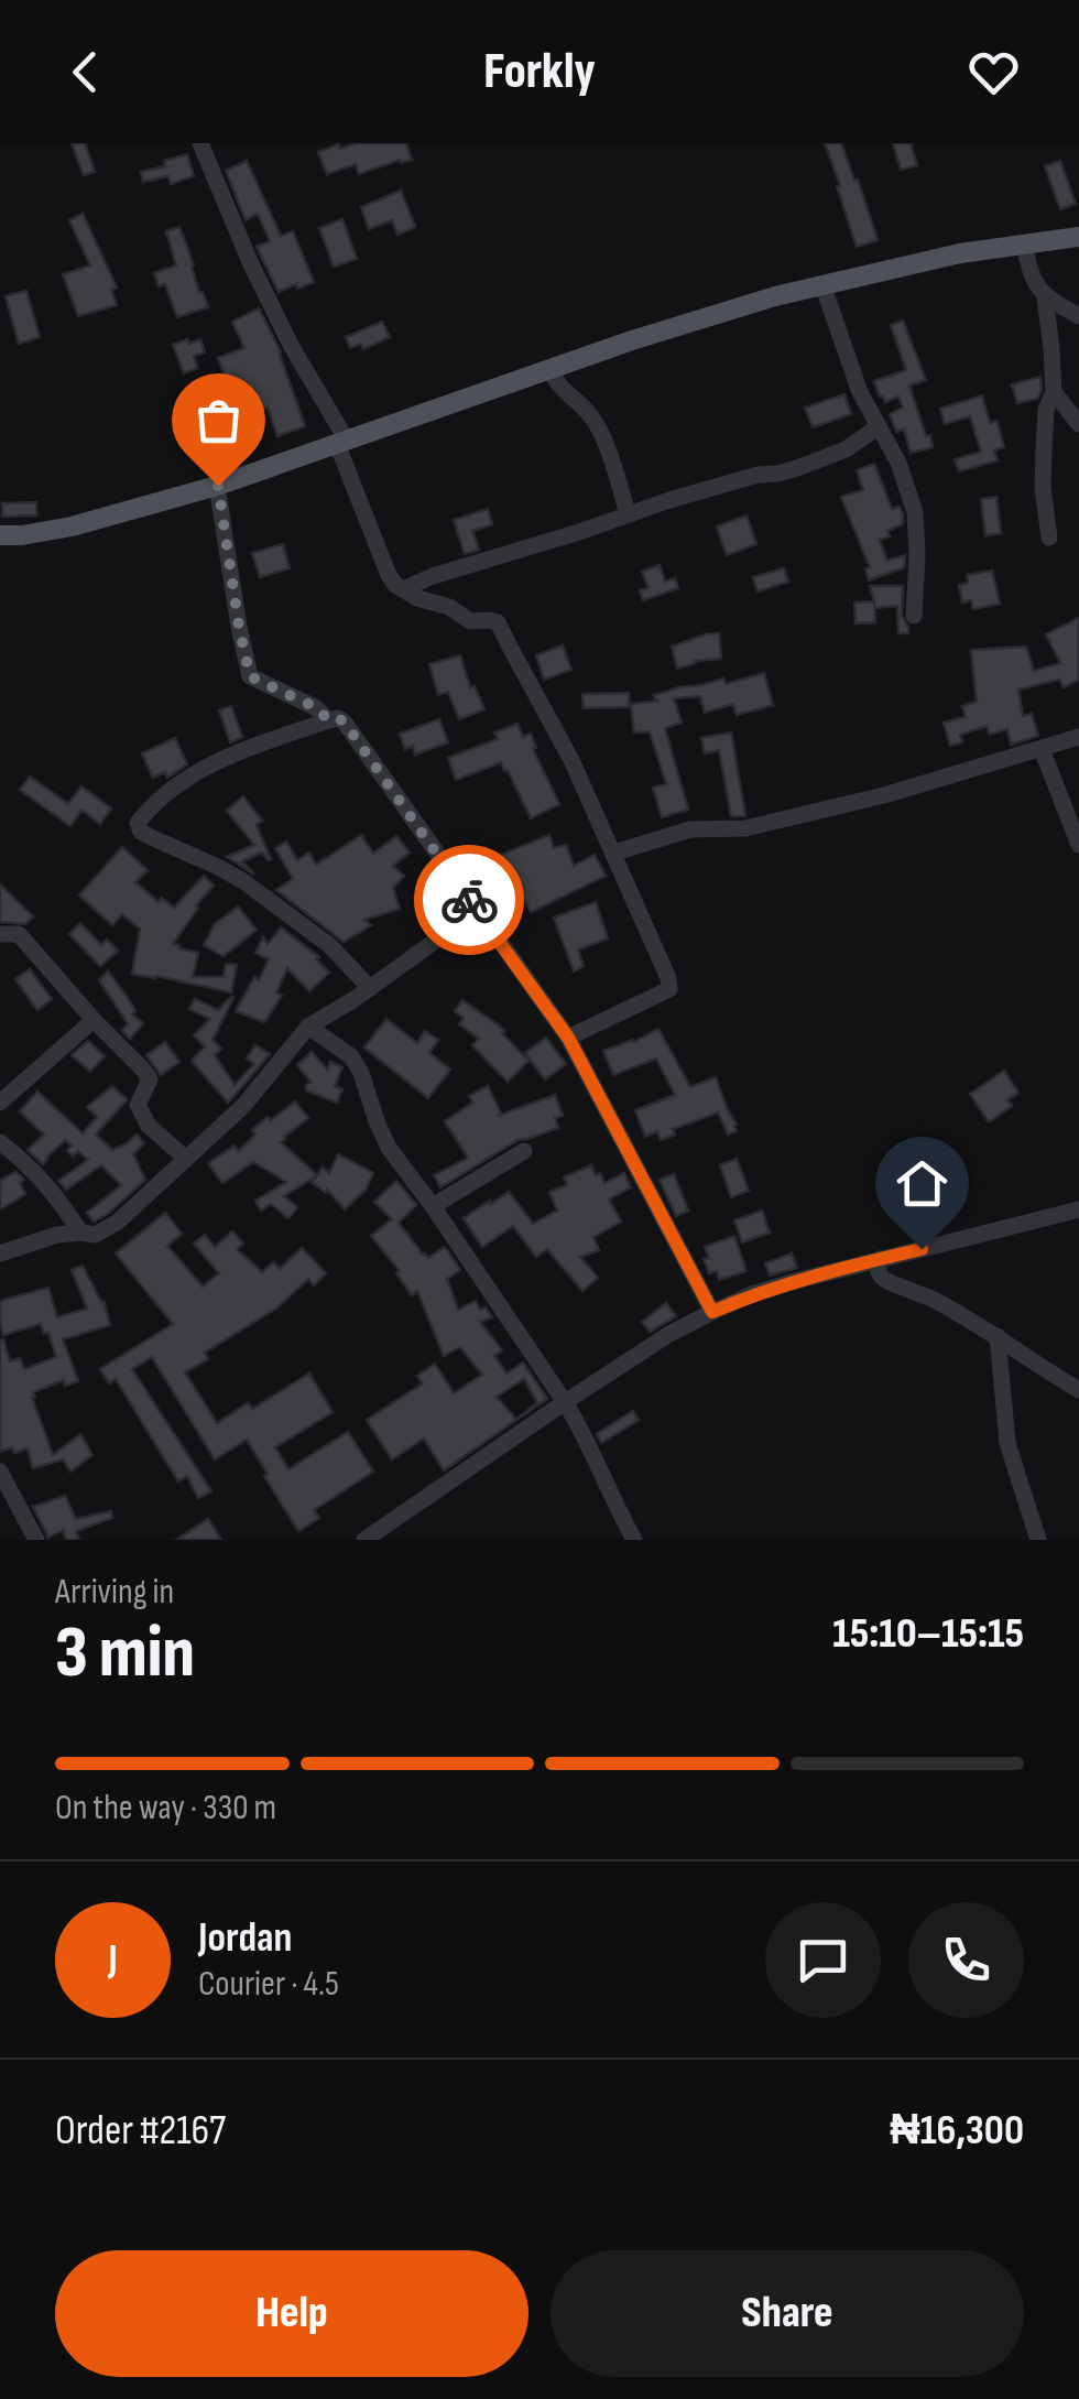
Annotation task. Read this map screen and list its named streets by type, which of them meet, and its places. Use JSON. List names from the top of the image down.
{
  "page": {
    "header": "Forkly",
    "heading": ["3 min", "Arriving in", "15:10–15:15"],
    "panel": [
      "Jordan",
      "Courier · 4.5",
      "Order #2167",
      "₦16,300"
    ],
    "bar": "On the way · 330 m",
    "round": "J",
    "buttons": ["Help", "Share"]
  }
}
